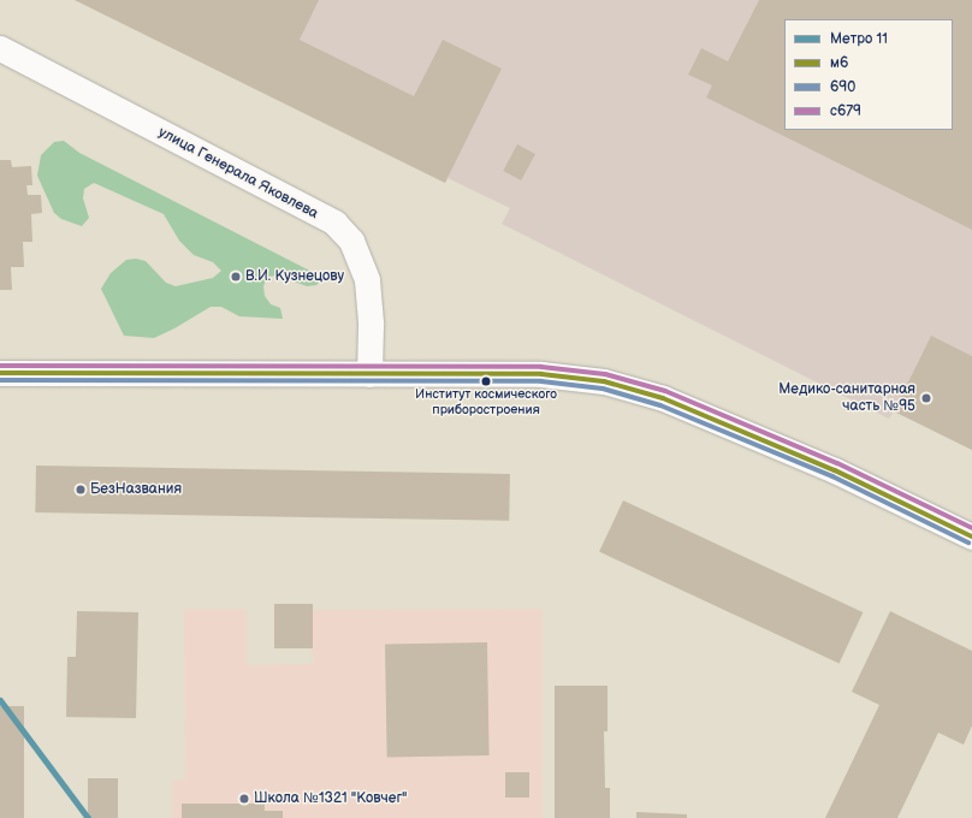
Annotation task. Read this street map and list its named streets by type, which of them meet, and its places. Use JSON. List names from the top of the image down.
{
  "streets": {
    "street": ["улица Генерала Яковлева"]
  },
  "places": [
    "В.И. Кузнецову",
    "Институт космического приборостроения",
    "Медико-санитарная часть №95",
    "БезНазвания",
    "Школа №1321 \"Ковчег\""
  ],
  "lines": [
    "transit line с679",
    "transit line м6",
    "transit line 690",
    "metro line 11"
  ],
  "legend": [
    "Метро 11",
    "м6",
    "690",
    "с679"
  ]
}
